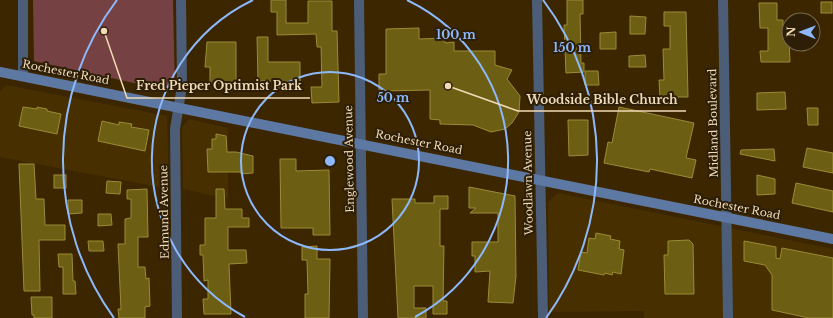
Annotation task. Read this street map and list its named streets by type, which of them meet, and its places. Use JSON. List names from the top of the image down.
{
  "streets": {
    "main road": ["Rochester Road"],
    "street": [
      "Midland Boulevard",
      "Englewood Avenue",
      "Woodlawn Avenue",
      "Edmund Avenue"
    ]
  },
  "crossings": [
    ["Rochester Road", "Midland Boulevard"],
    ["Rochester Road", "Englewood Avenue"],
    ["Rochester Road", "Woodlawn Avenue"],
    ["Rochester Road", "Edmund Avenue"]
  ],
  "places": ["Fred Pieper Optimist Park", "Woodside Bible Church"],
  "north": "left",
  "rings": ["100 m", "150 m", "50 m"]
}
